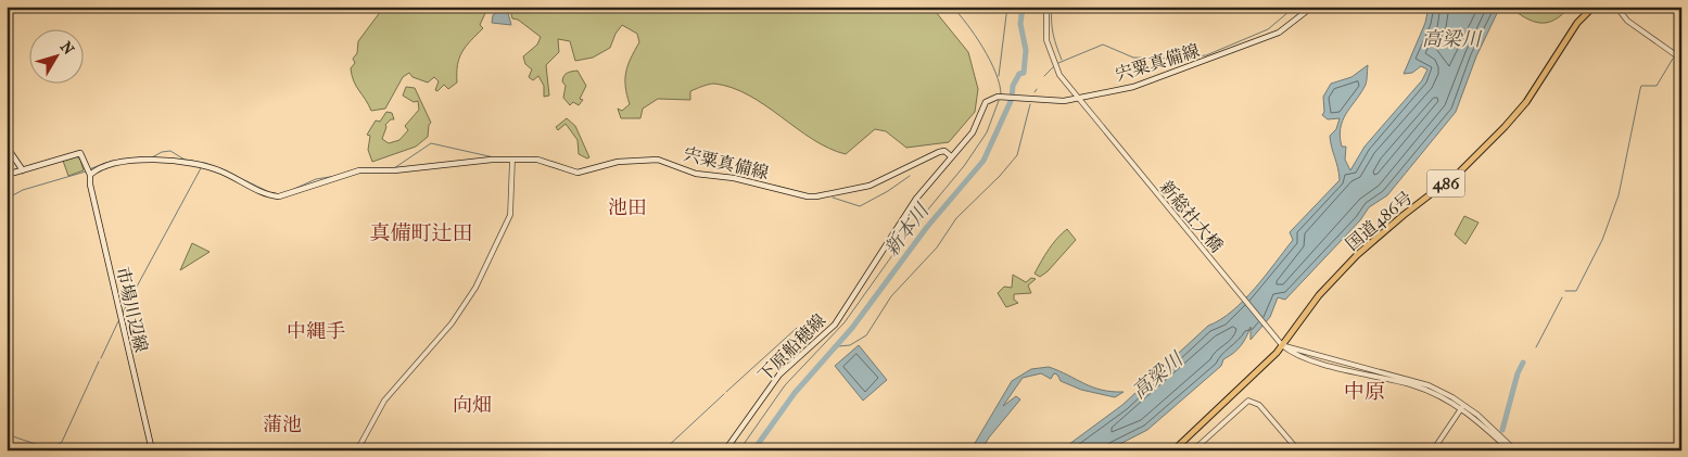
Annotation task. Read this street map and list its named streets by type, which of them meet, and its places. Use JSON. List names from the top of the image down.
{
  "streets": {
    "highway": ["486", "国道486号"],
    "main road": ["宍粟真備線", "市場川辺線", "下原船穂線"],
    "street": ["新総社大橋"]
  },
  "crossings": [
    ["宍粟真備線", "新総社大橋"],
    ["宍粟真備線", "市場川辺線"],
    ["宍粟真備線", "下原船穂線"],
    ["新総社大橋", "国道486号"]
  ],
  "districts": [
    "池田",
    "真備町辻田",
    "中縄手",
    "中原",
    "向畑",
    "蒲池"
  ],
  "water": ["高梁川", "新本川"],
  "north": "top right"
}
